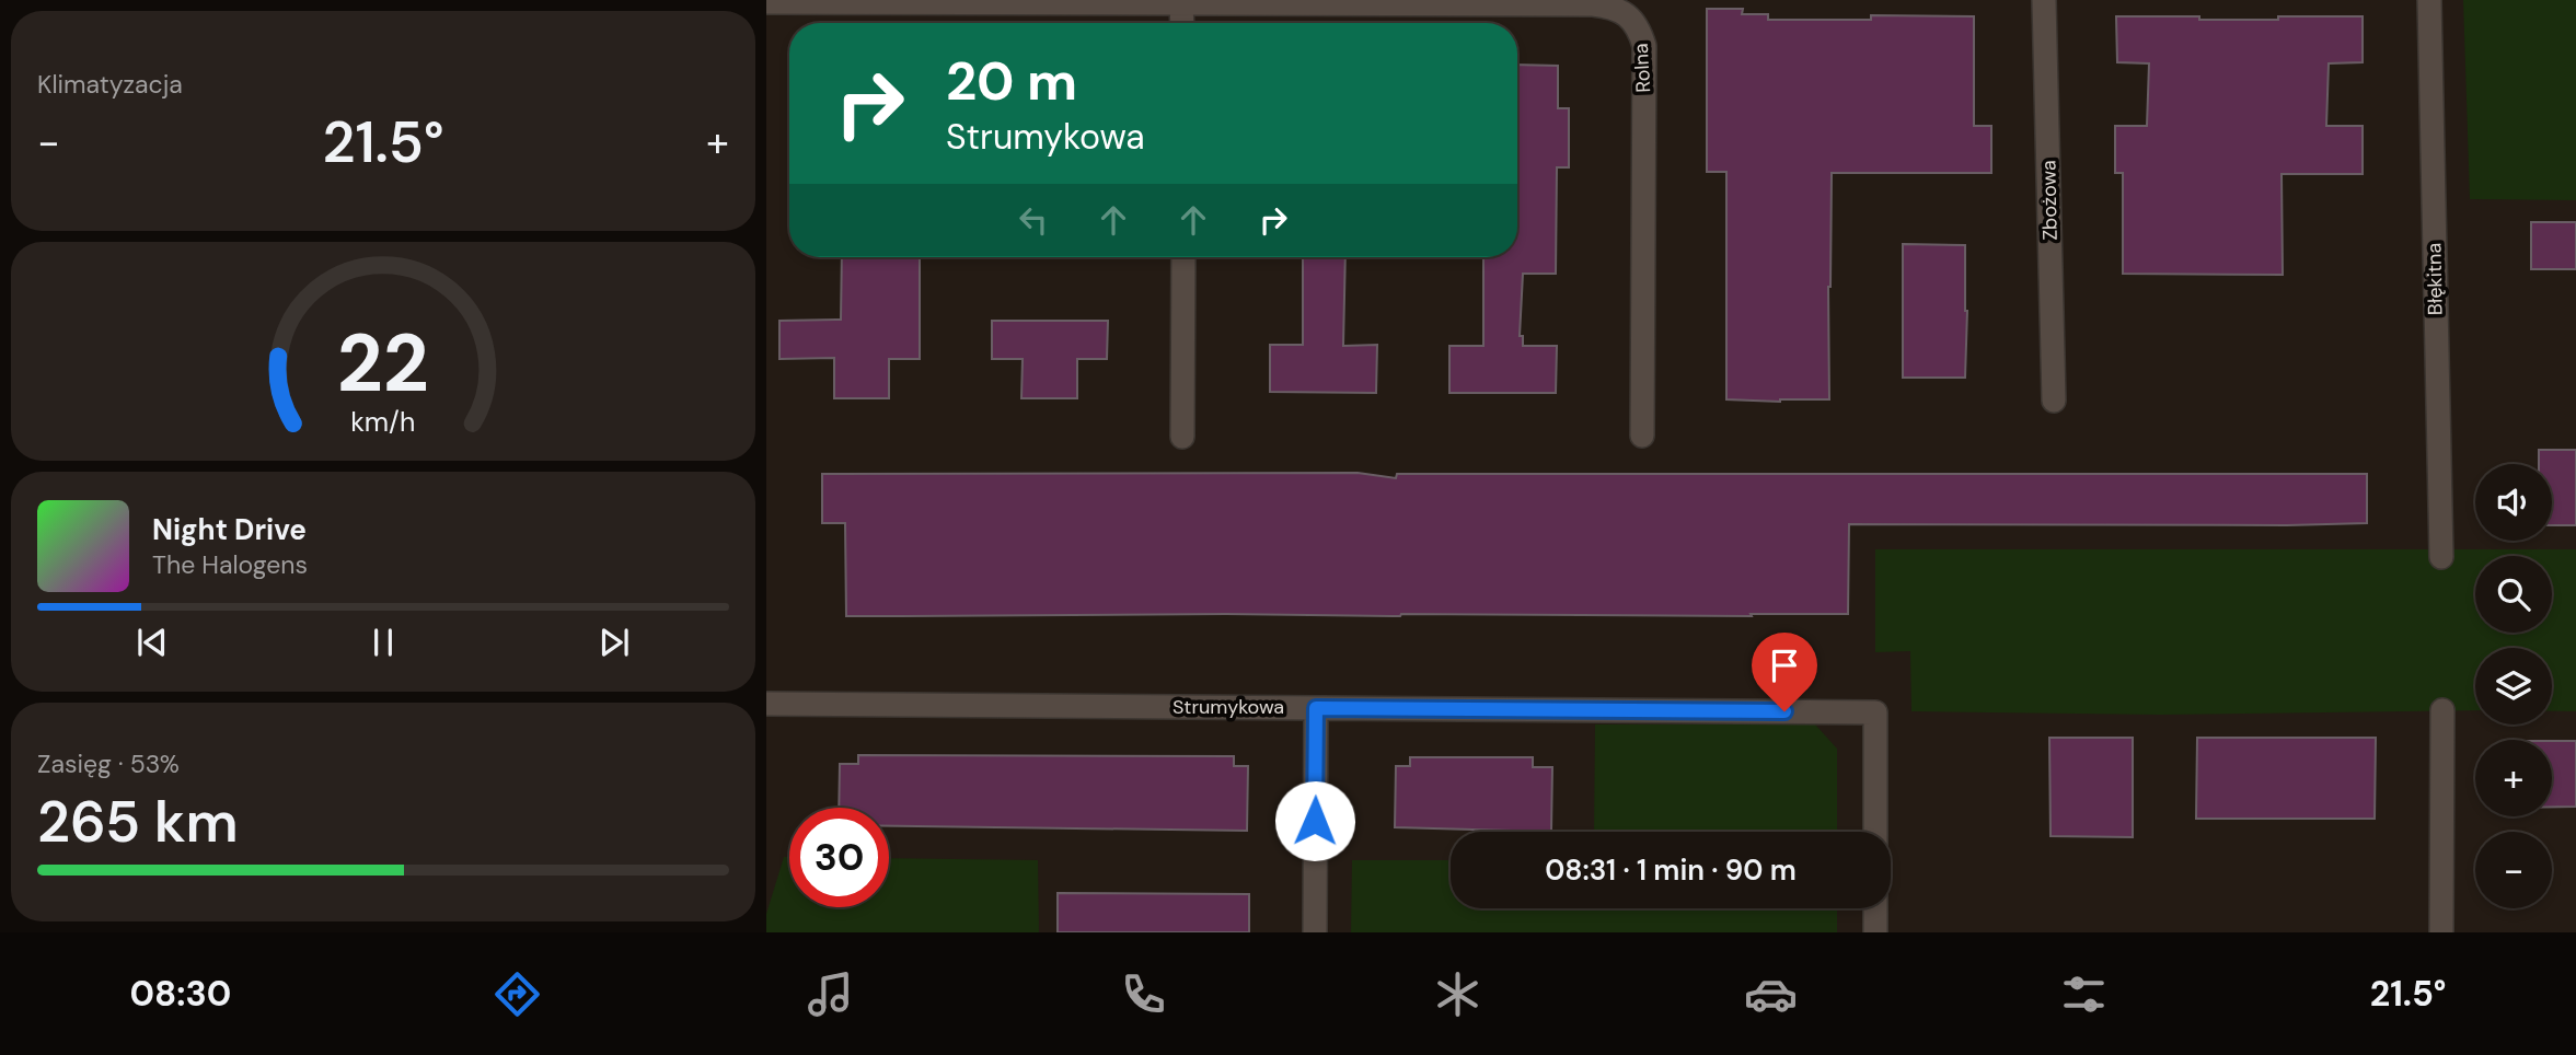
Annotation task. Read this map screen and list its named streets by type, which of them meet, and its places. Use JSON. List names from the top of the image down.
{
  "streets": {
    "street": [
      "Rolna",
      "Zbożowa",
      "Błękitna",
      "Strumykowa"
    ]
  },
  "page": {
    "tile": [
      "Klimatyzacja",
      ["Zasięg · 53%", "265 km"]
    ],
    "turn": ["20 m", "Strumykowa"],
    "heat": ["−", "21.5°", "+"],
    "map_buttons": ["+", "−"],
    "song": ["Night Drive", "The Halogens"],
    "limit": "30",
    "trip": "08:31 · 1 min · 90 m",
    "tabs": ["08:30", "21.5°"],
    "gauge": ["22", "km/h"]
  }
}
